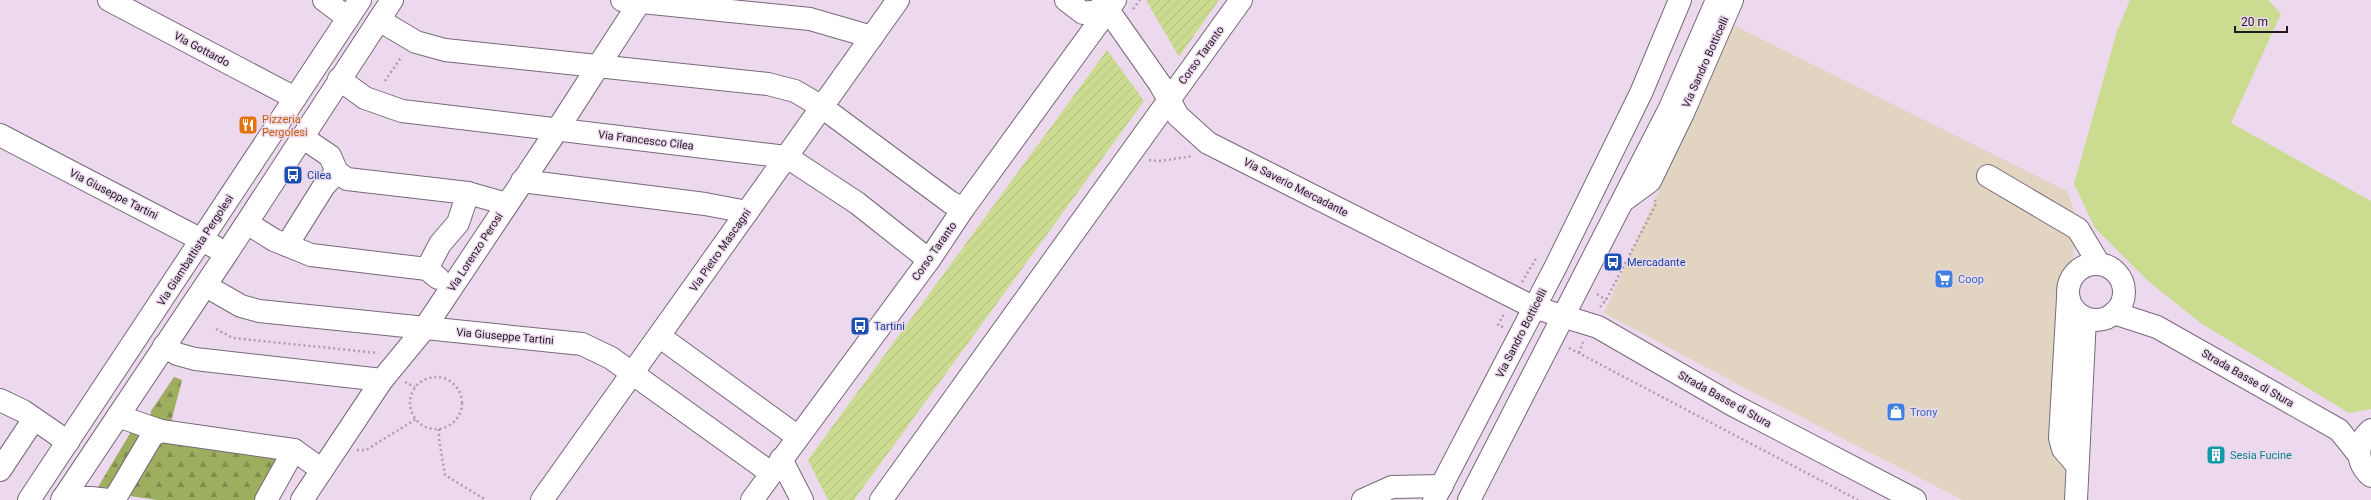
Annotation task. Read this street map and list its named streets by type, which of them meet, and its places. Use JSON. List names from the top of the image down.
{
  "streets": {
    "street": [
      "Via Gottardo",
      "Corso Taranto",
      "Via Sandro Botticelli",
      "Via Francesco Cilea",
      "Via Saverio Mercadante",
      "Via Giuseppe Tartini",
      "Via Giambattista Pergolesi",
      "Via Pietro Mascagni",
      "Via Lorenzo Perosi",
      "Strada Basse di Stura"
    ]
  },
  "crossings": [
    ["Via Gottardo", "Via Giambattista Pergolesi"],
    ["Corso Taranto", "Via Francesco Cilea"],
    ["Corso Taranto", "Via Saverio Mercadante"],
    ["Corso Taranto", "Via Giuseppe Tartini"],
    ["Via Sandro Botticelli", "Via Saverio Mercadante"],
    ["Via Sandro Botticelli", "Strada Basse di Stura"],
    ["Via Francesco Cilea", "Via Pietro Mascagni"],
    ["Via Francesco Cilea", "Via Lorenzo Perosi"],
    ["Via Saverio Mercadante", "Strada Basse di Stura"],
    ["Via Giuseppe Tartini", "Via Giambattista Pergolesi"],
    ["Via Giuseppe Tartini", "Via Pietro Mascagni"],
    ["Via Giuseppe Tartini", "Via Lorenzo Perosi"]
  ],
  "places": {
    "restaurant": ["Pizzeria Pergolesi"],
    "bus stop": ["Cilea", "Mercadante", "Tartini"],
    "supermarket": ["Coop"],
    "shop": ["Trony"],
    "building": ["Sesia Fucine"]
  },
  "scale_bar": "20 m"
}
